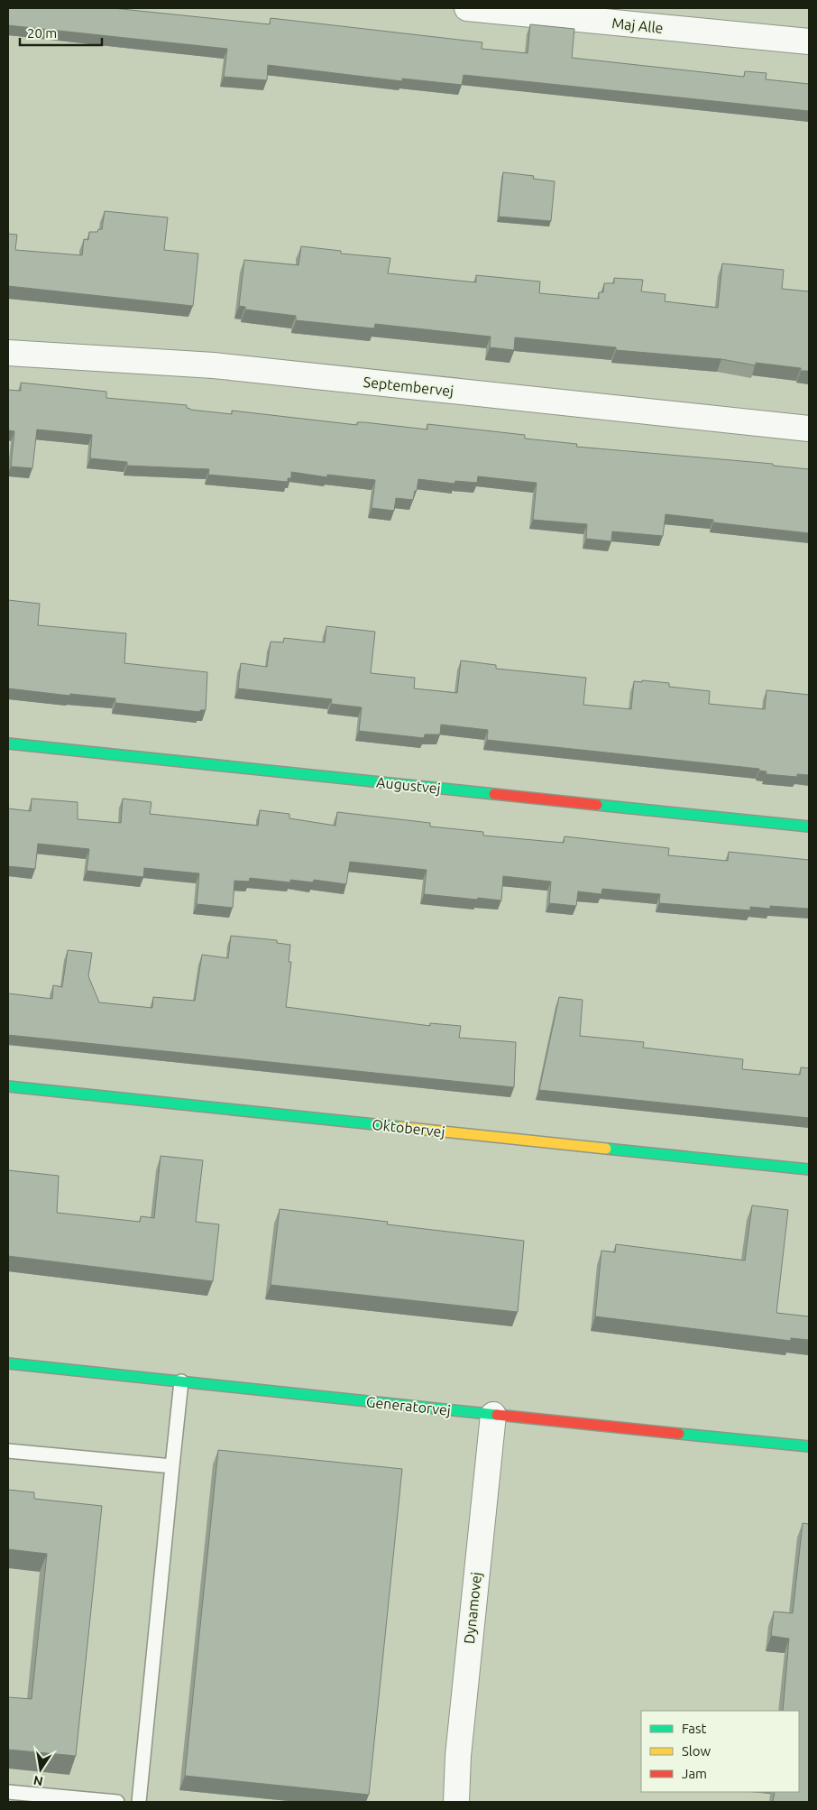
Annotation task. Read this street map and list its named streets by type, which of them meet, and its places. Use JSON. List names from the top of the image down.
{
  "streets": {
    "street": [
      "Maj Alle",
      "Septembervej",
      "Augustvej",
      "Oktobervej",
      "Generatorvej",
      "Dynamovej"
    ]
  },
  "crossings": [
    ["Generatorvej", "Dynamovej"]
  ],
  "legend": ["Fast", "Slow", "Jam"],
  "scale_bar": "20 m",
  "north": "bottom"
}
